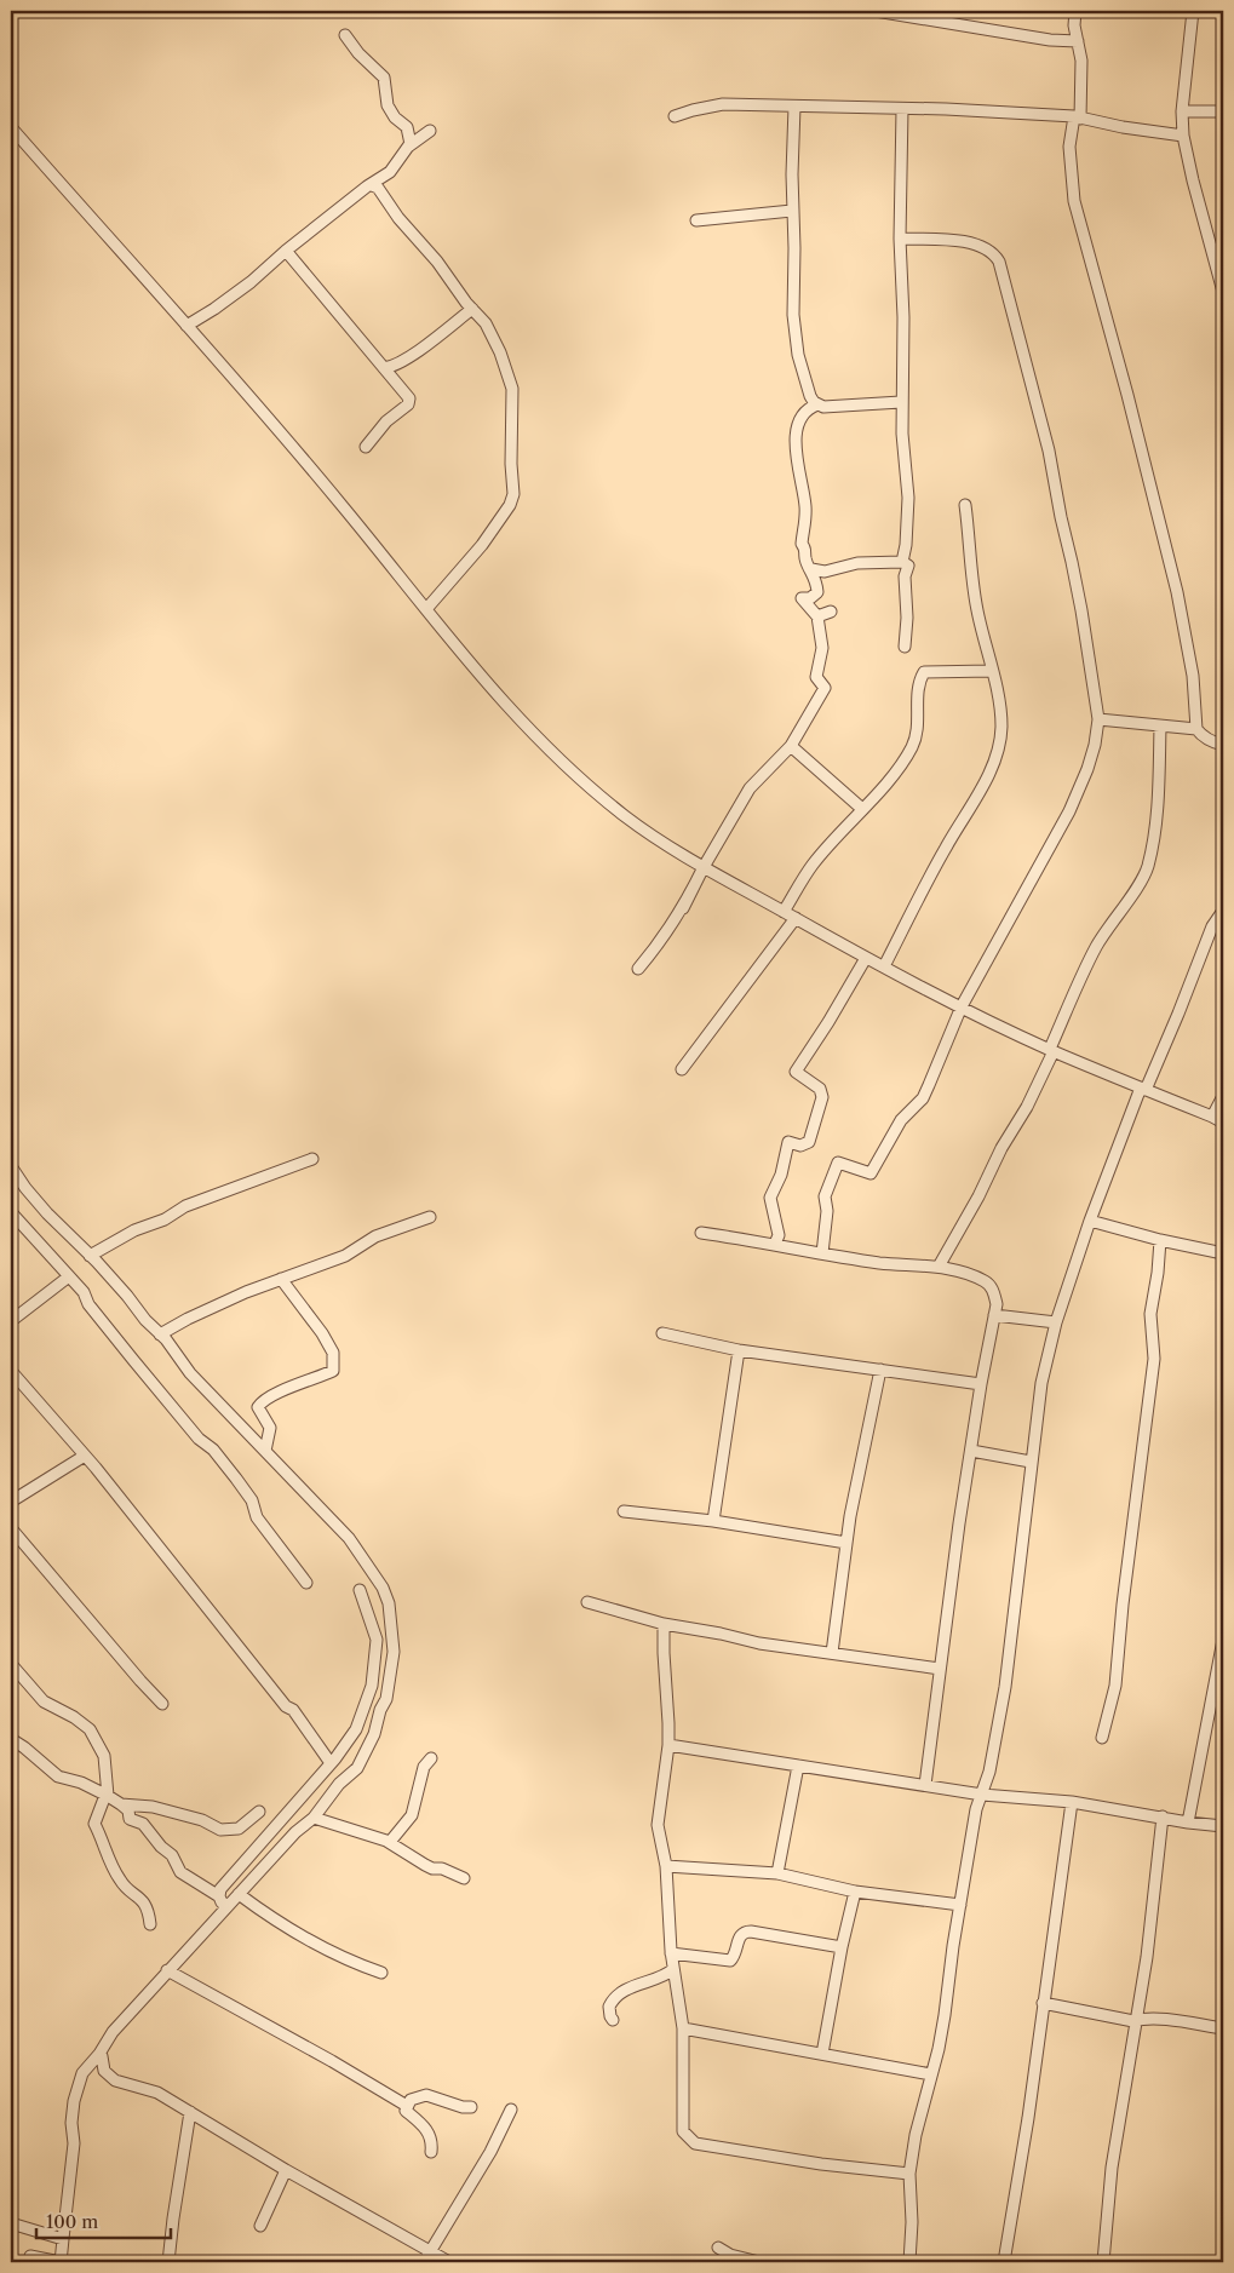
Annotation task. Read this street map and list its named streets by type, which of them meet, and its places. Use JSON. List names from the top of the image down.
{
  "scale_bar": "100 m"
}
